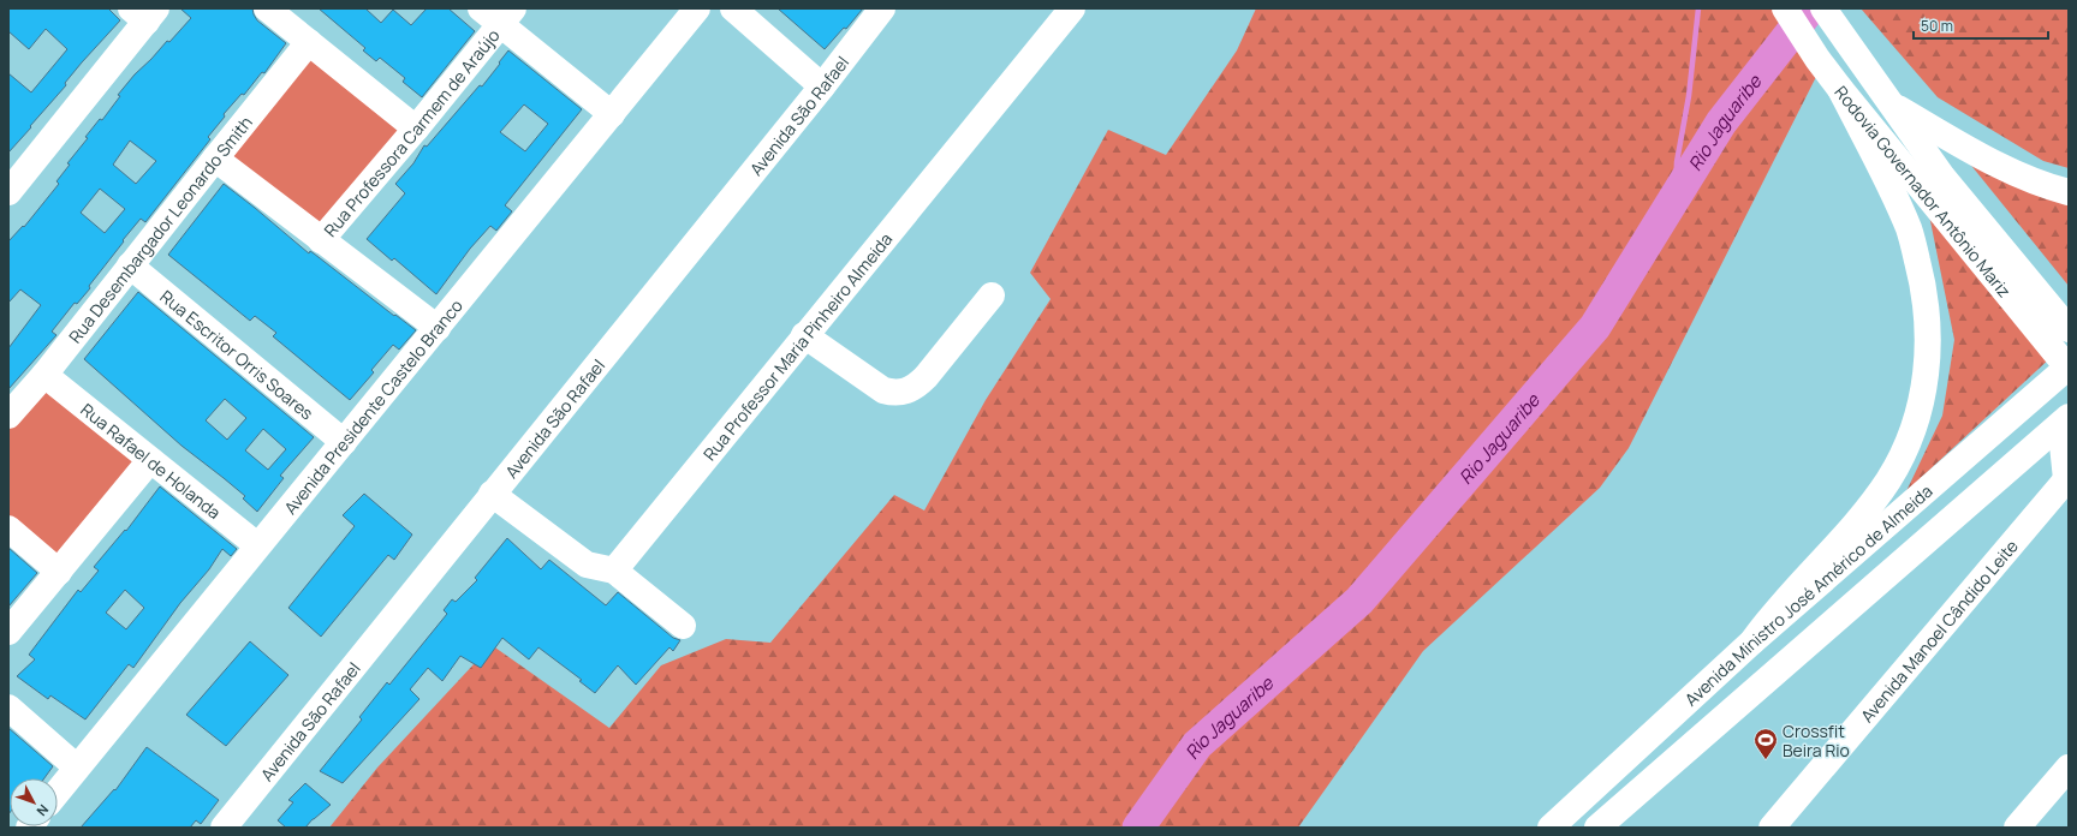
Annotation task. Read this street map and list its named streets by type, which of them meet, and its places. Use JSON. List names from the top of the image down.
{
  "streets": {
    "main road": [
      "Avenida São Rafael",
      "Rua Professora Carmem de Araújo",
      "Rodovia Governador Antônio Mariz",
      "Rua Desembargador Leonardo Smith",
      "Rua Professor Maria Pinheiro Almeida",
      "Rua Escritor Orris Soares",
      "Avenida Presidente Castelo Branco",
      "Rua Rafael de Holanda",
      "Avenida Ministro José Américo de Almeida",
      "Avenida Manoel Cândido Leite"
    ]
  },
  "crossings": [
    ["Rodovia Governador Antônio Mariz", "Avenida Ministro José Américo de Almeida"],
    ["Rua Desembargador Leonardo Smith", "Rua Escritor Orris Soares"],
    ["Rua Desembargador Leonardo Smith", "Rua Rafael de Holanda"],
    ["Rua Escritor Orris Soares", "Avenida Presidente Castelo Branco"],
    ["Avenida Presidente Castelo Branco", "Rua Rafael de Holanda"]
  ],
  "water": ["Rio Jaguaribe"],
  "places": {
    "sports": ["Crossfit Beira Rio"]
  },
  "scale_bar": "50 m",
  "north": "bottom right"
}
